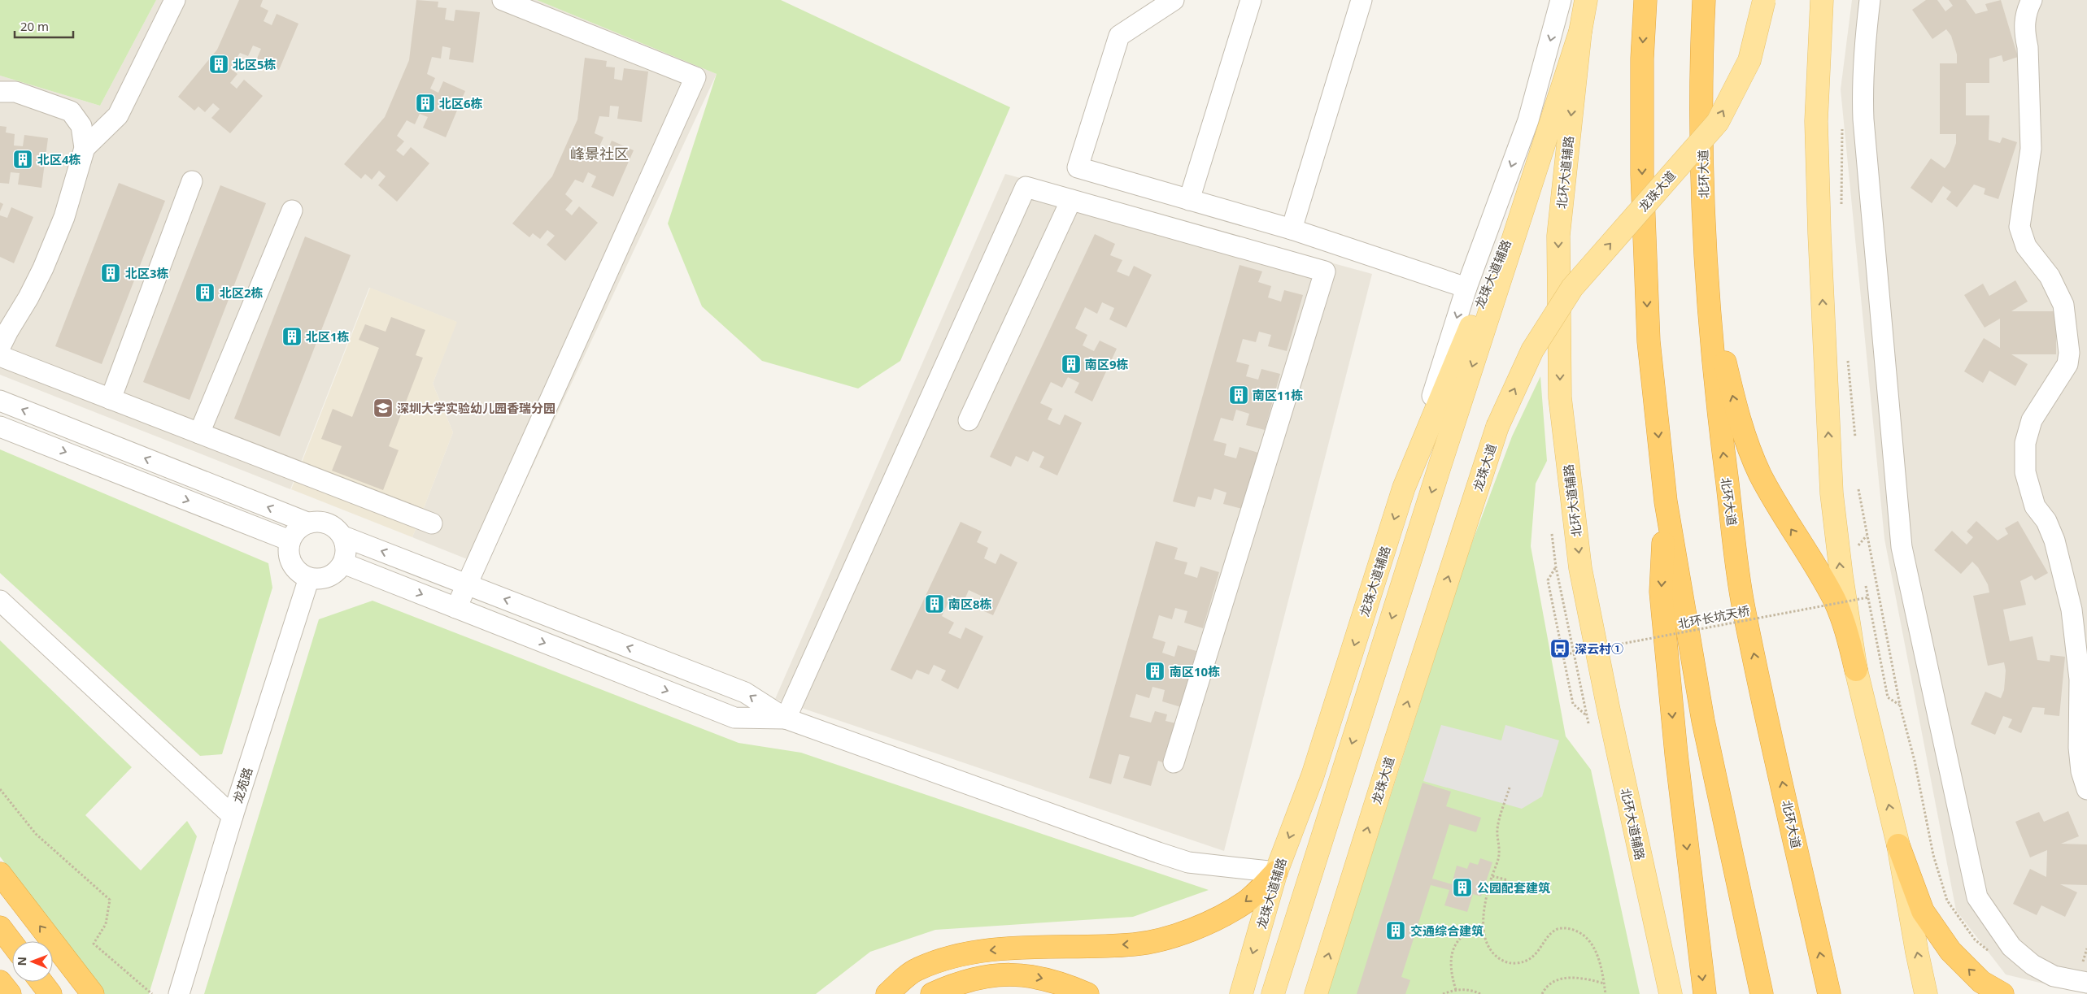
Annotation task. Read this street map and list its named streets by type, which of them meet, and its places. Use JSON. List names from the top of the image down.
{
  "streets": {
    "highway": ["北环大道"],
    "main road": ["北环大道辅路", "龙珠大道", "龙珠大道辅路"],
    "street": ["龙苑路"],
    "path": ["北环长坑天桥"]
  },
  "districts": ["峰景社区"],
  "places": {
    "building": [
      "北区5栋",
      "北区6栋",
      "北区4栋",
      "北区3栋",
      "北区2栋",
      "北区1栋",
      "南区9栋",
      "南区11栋",
      "南区8栋",
      "南区10栋",
      "公园配套建筑",
      "交通综合建筑"
    ],
    "school or university": ["深圳大学实验幼儿园香瑞分园"],
    "bus stop": ["深云村①"]
  },
  "scale_bar": "20 m",
  "north": "left"
}
